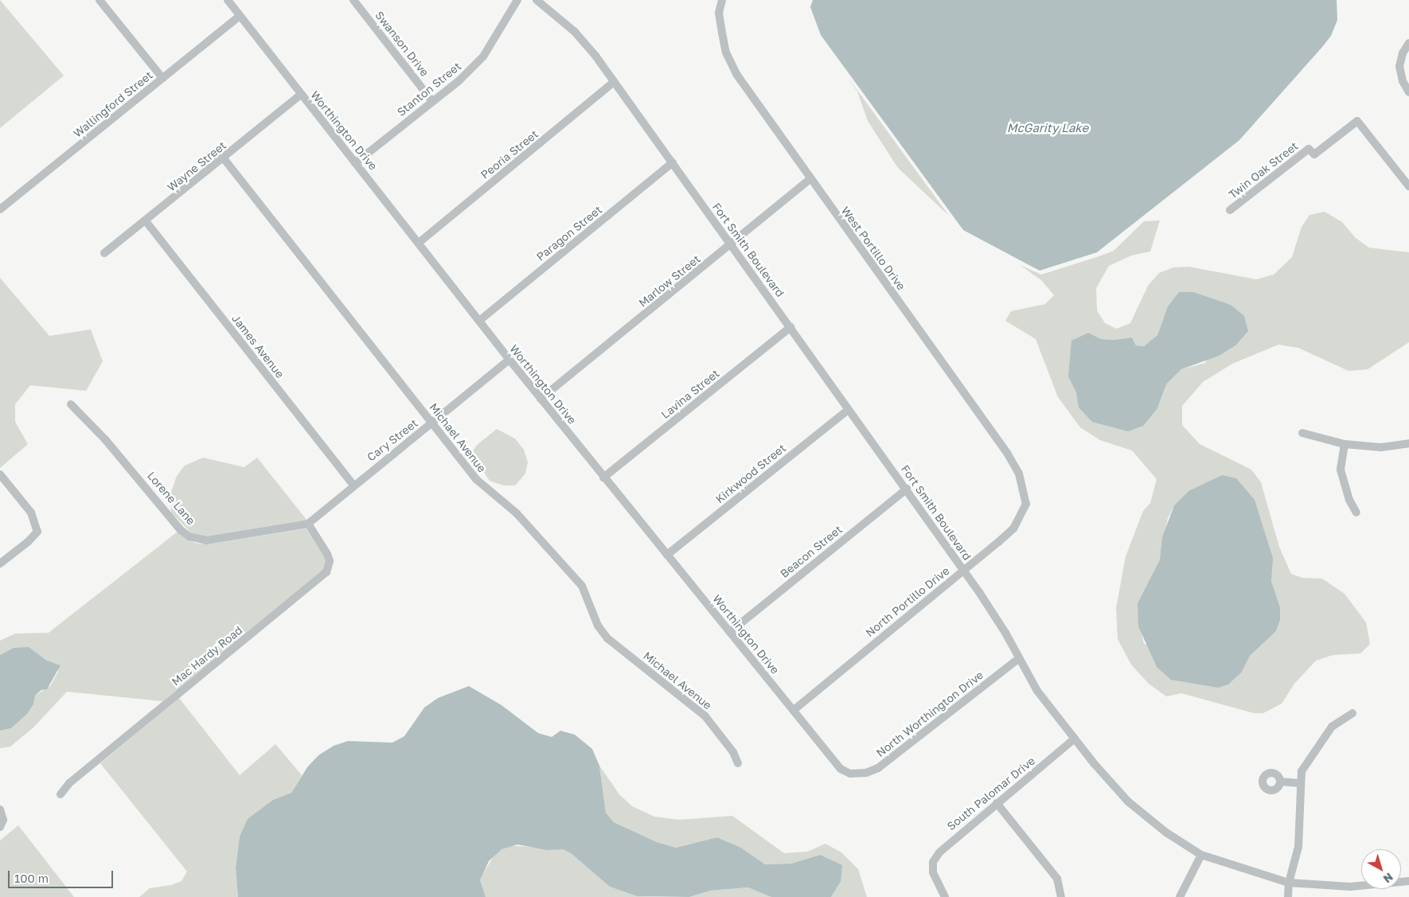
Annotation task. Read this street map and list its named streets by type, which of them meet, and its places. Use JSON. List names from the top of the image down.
{
  "streets": {
    "street": [
      "Swanson Drive",
      "Stanton Street",
      "Wallingford Street",
      "Worthington Drive",
      "Peoria Street",
      "Wayne Street",
      "Twin Oak Street",
      "Paragon Street",
      "West Portillo Drive",
      "Fort Smith Boulevard",
      "Marlow Street",
      "James Avenue",
      "Lavina Street",
      "Michael Avenue",
      "Cary Street",
      "Kirkwood Street",
      "Lorene Lane",
      "Beacon Street",
      "North Portillo Drive",
      "Mac Hardy Road",
      "North Worthington Drive",
      "South Palomar Drive"
    ]
  },
  "crossings": [
    ["Swanson Drive", "Stanton Street"],
    ["Stanton Street", "Worthington Drive"],
    ["Wallingford Street", "Worthington Drive"],
    ["Worthington Drive", "Peoria Street"],
    ["Worthington Drive", "Wayne Street"],
    ["Worthington Drive", "Paragon Street"],
    ["Worthington Drive", "Marlow Street"],
    ["Worthington Drive", "Lavina Street"],
    ["Worthington Drive", "Cary Street"],
    ["Worthington Drive", "Kirkwood Street"],
    ["Worthington Drive", "Beacon Street"],
    ["Worthington Drive", "North Portillo Drive"],
    ["Worthington Drive", "North Worthington Drive"],
    ["Peoria Street", "Fort Smith Boulevard"],
    ["Wayne Street", "James Avenue"],
    ["Wayne Street", "Michael Avenue"],
    ["Paragon Street", "Fort Smith Boulevard"],
    ["West Portillo Drive", "Marlow Street"],
    ["West Portillo Drive", "North Portillo Drive"],
    ["Fort Smith Boulevard", "Marlow Street"],
    ["Fort Smith Boulevard", "Lavina Street"],
    ["Fort Smith Boulevard", "Kirkwood Street"],
    ["Fort Smith Boulevard", "Beacon Street"],
    ["Fort Smith Boulevard", "North Portillo Drive"],
    ["Fort Smith Boulevard", "North Worthington Drive"],
    ["Fort Smith Boulevard", "South Palomar Drive"],
    ["James Avenue", "Cary Street"],
    ["Michael Avenue", "Cary Street"],
    ["Cary Street", "Lorene Lane"],
    ["Cary Street", "Mac Hardy Road"],
    ["Lorene Lane", "Mac Hardy Road"]
  ],
  "water": ["McGarity Lake"],
  "scale_bar": "100 m",
  "north": "bottom right"
}
